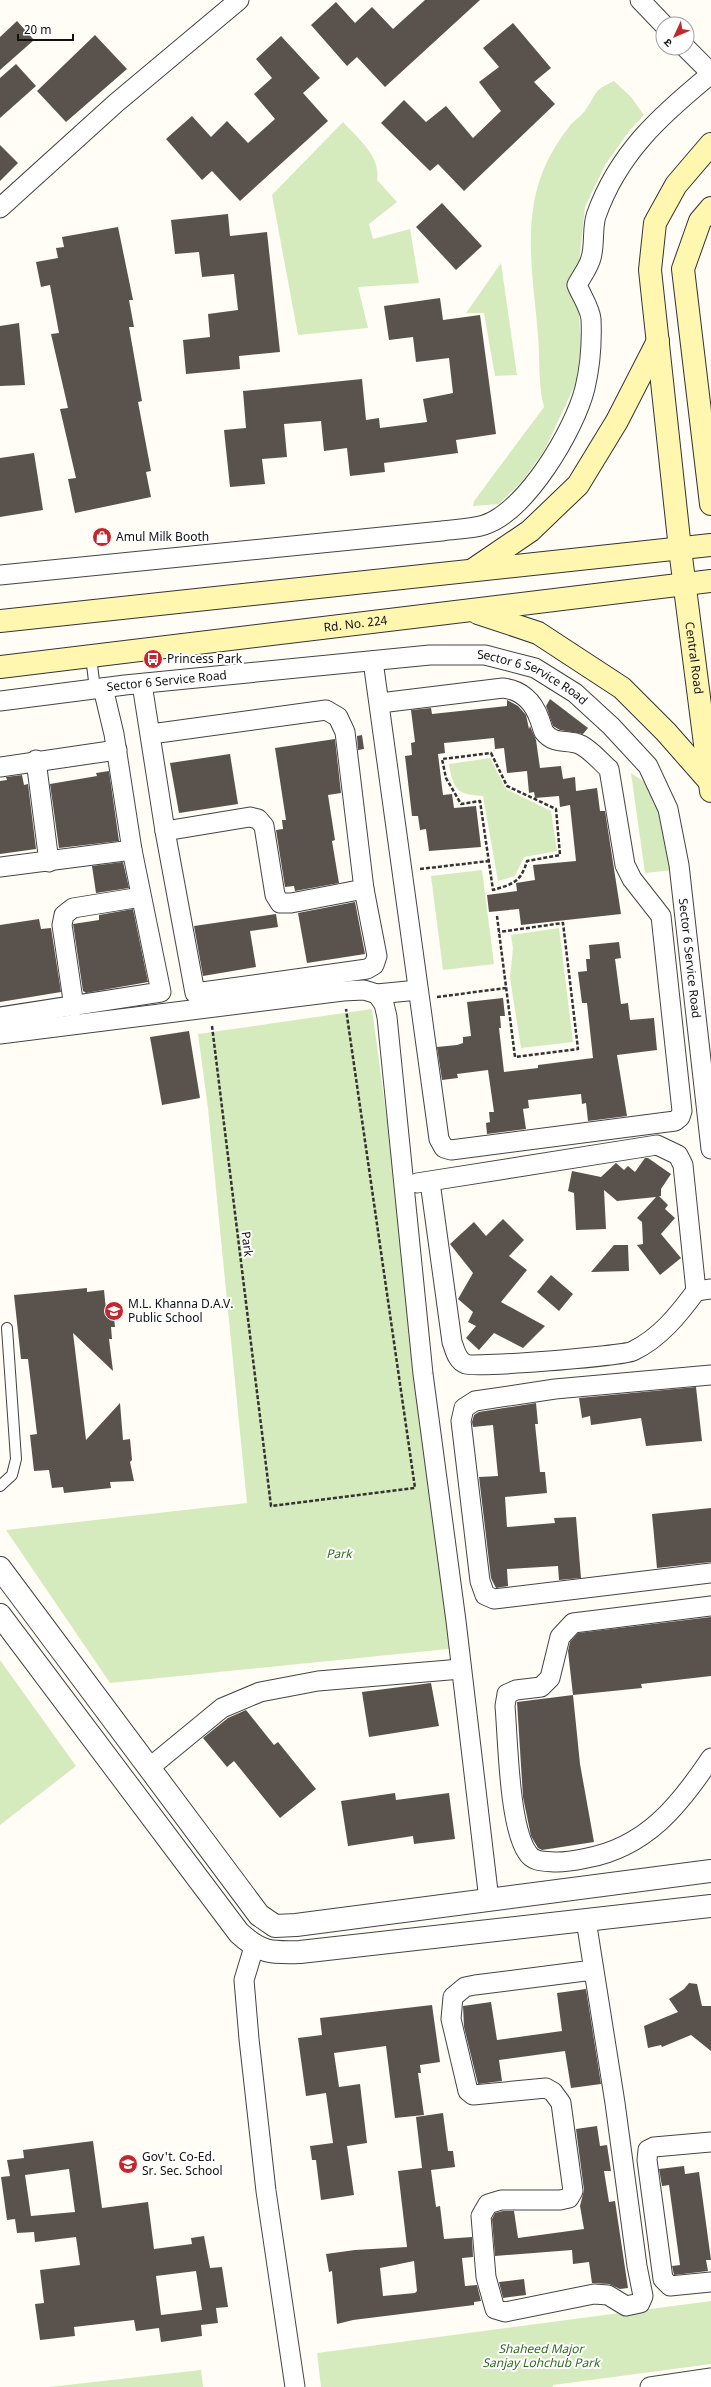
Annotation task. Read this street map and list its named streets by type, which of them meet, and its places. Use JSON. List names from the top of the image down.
{
  "streets": {
    "main road": ["Rd. No. 224", "Central Road"],
    "street": ["Sector 6 Service Road"],
    "path": ["Park"]
  },
  "crossings": [
    ["Rd. No. 224", "Central Road"]
  ],
  "parks": ["Park", "Shaheed Major Sanjay Lohchub Park"],
  "places": {
    "shop": ["Amul Milk Booth"],
    "bus stop": ["Princess Park"],
    "school or university": ["M.L. Khanna D.A.V. Public School", "Gov't. Co-Ed. Sr. Sec. School"]
  },
  "scale_bar": "20 m",
  "north": "bottom left"
}
